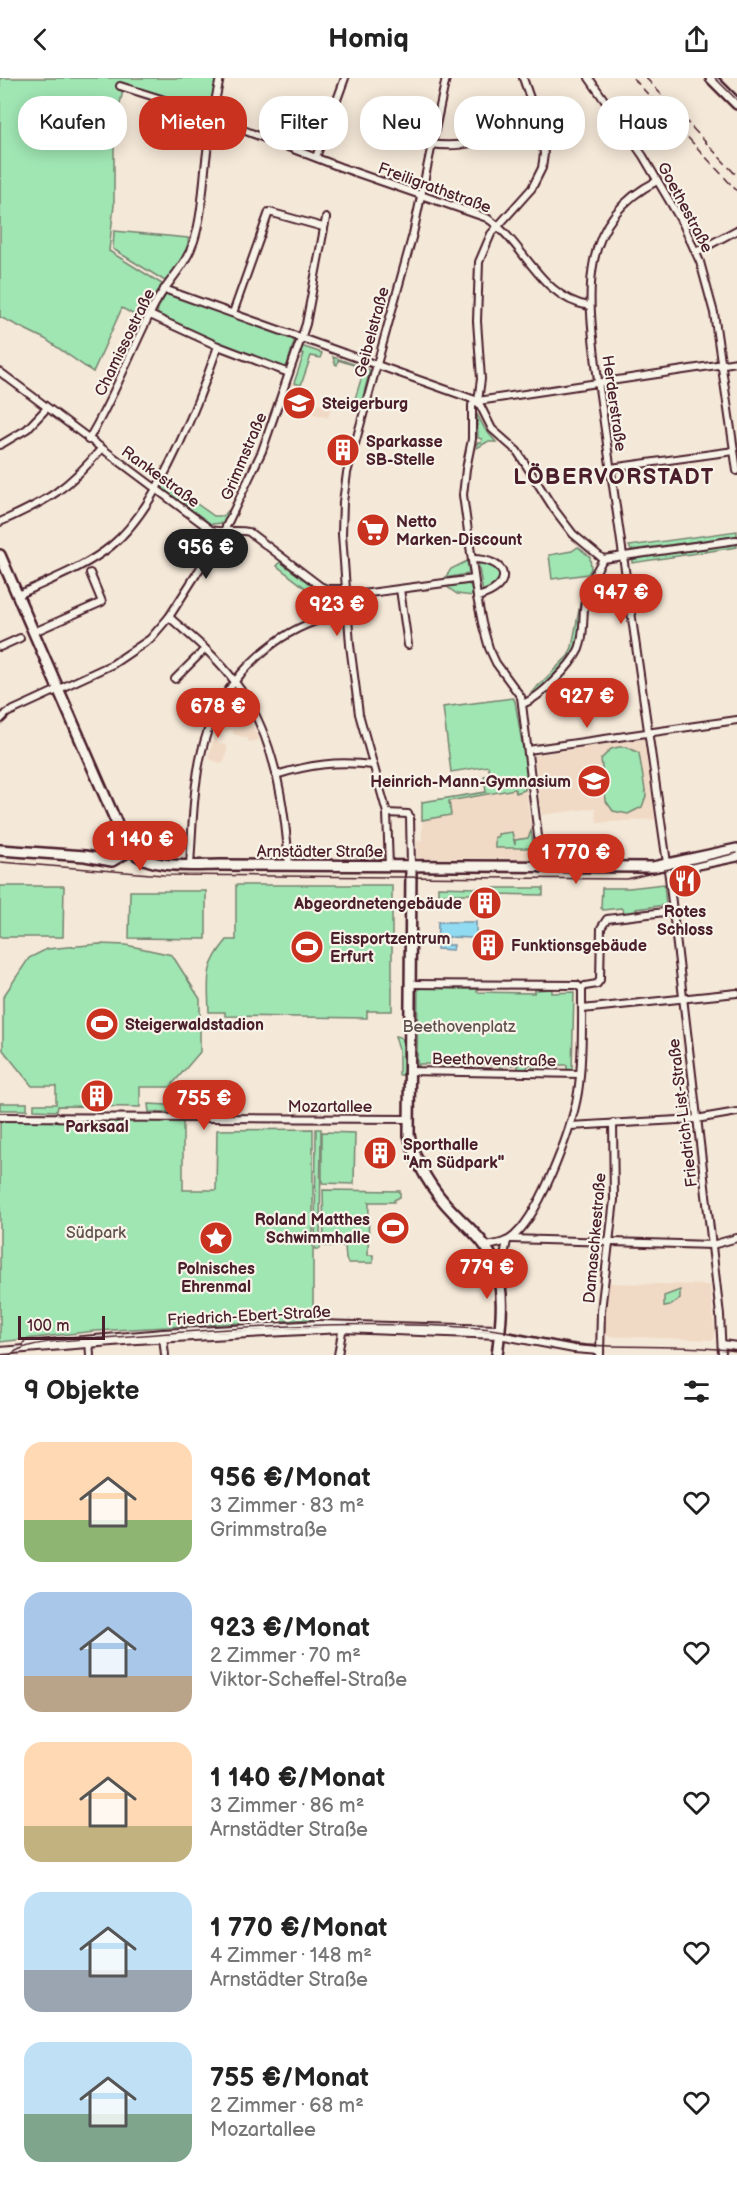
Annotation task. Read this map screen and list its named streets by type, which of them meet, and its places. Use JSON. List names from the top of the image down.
{
  "streets": {
    "main road": ["Arnstädter Straße"],
    "street": [
      "Freiligrathstraße",
      "Goethestraße",
      "Geibelstraße",
      "Chamissostraße",
      "Herderstraße",
      "Grimmstraße",
      "Rankestraße",
      "Beethovenstraße",
      "Mozartallee",
      "Friedrich-List-Straße",
      "Damaschkestraße",
      "Friedrich-Ebert-Straße"
    ]
  },
  "crossings": [
    ["Freiligrathstraße", "Geibelstraße"],
    ["Freiligrathstraße", "Herderstraße"],
    ["Goethestraße", "Herderstraße"],
    ["Geibelstraße", "Rankestraße"],
    ["Geibelstraße", "Arnstädter Straße"],
    ["Chamissostraße", "Rankestraße"],
    ["Herderstraße", "Arnstädter Straße"],
    ["Herderstraße", "Friedrich-List-Straße"],
    ["Grimmstraße", "Rankestraße"],
    ["Arnstädter Straße", "Friedrich-List-Straße"],
    ["Damaschkestraße", "Friedrich-Ebert-Straße"]
  ],
  "districts": ["LÖBERVORSTADT"],
  "parks": ["Beethovenplatz", "Südpark"],
  "places": {
    "school or university": ["Steigerburg", "Heinrich-Mann-Gymnasium"],
    "building": [
      "Sparkasse SB-Stelle",
      "Abgeordnetengebäude",
      "Funktionsgebäude",
      "Parksaal",
      "Sporthalle \"Am Südpark\""
    ],
    "supermarket": ["Netto Marken-Discount"],
    "restaurant": ["Rotes Schloss"],
    "sports": ["Eissportzentrum Erfurt", "Steigerwaldstadion", "Roland Matthes Schwimmhalle"],
    "place": ["Polnisches Ehrenmal"]
  },
  "scale_bar": "100 m",
  "page": {
    "header": "Homiq",
    "chip": [
      "Kaufen",
      "Mieten",
      "Filter",
      "Neu",
      "Wohnung",
      "Haus"
    ],
    "price": [
      "956 €",
      "947 €",
      "923 €",
      "927 €",
      "678 €",
      "1 140 €",
      "1 770 €",
      "755 €",
      "779 €"
    ],
    "scale": "100 m",
    "heading": "9 Objekte",
    "list": [
      {
        "name": "956 €/Monat",
        "note": "3 Zimmer · 83 m² · Grimmstraße"
      },
      {
        "name": "923 €/Monat",
        "note": "2 Zimmer · 70 m² · Viktor-Scheffel-Straße"
      },
      {
        "name": "1 140 €/Monat",
        "note": "3 Zimmer · 86 m² · Arnstädter Straße"
      },
      {
        "name": "1 770 €/Monat",
        "note": "4 Zimmer · 148 m² · Arnstädter Straße"
      },
      {
        "name": "755 €/Monat",
        "note": "2 Zimmer · 68 m² · Mozartallee"
      }
    ]
  }
}
